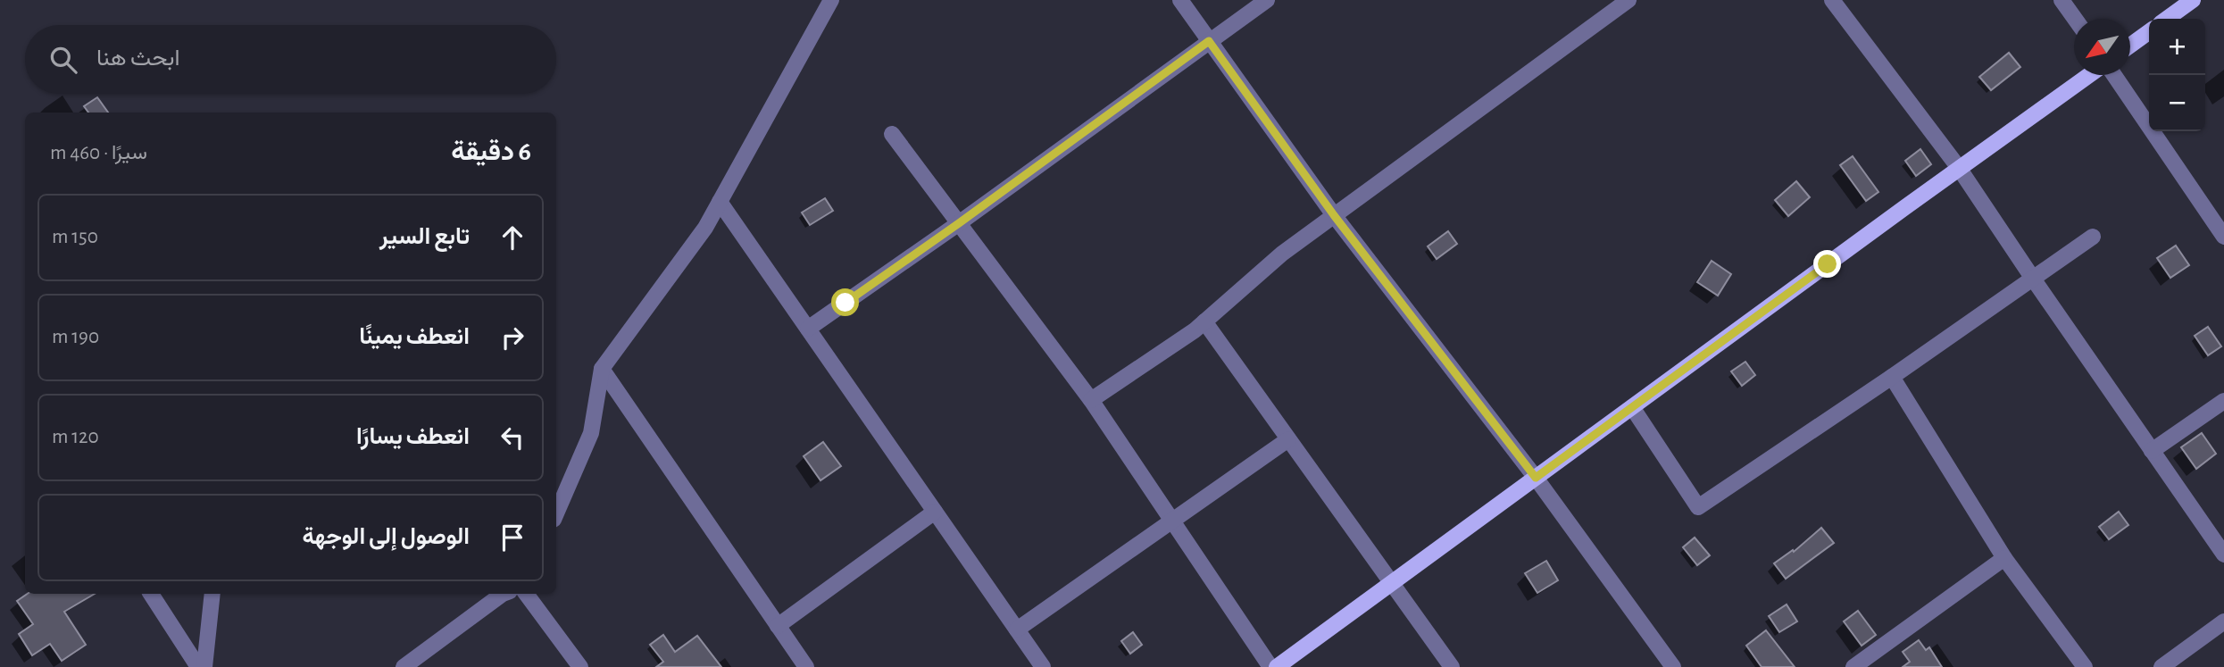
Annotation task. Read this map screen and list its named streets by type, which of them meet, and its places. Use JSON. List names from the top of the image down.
{
  "north": "bottom left",
  "page": {
    "map_buttons": ["+", "−"],
    "search": "ابحث هنا",
    "heading": ["6 دقيقة", "سيرًا · 460 m"],
    "list": [
      ["تابع السير", "150 m"],
      ["انعطف يمينًا", "190 m"],
      ["انعطف يسارًا", "120 m"],
      "الوصول إلى الوجهة"
    ]
  }
}
